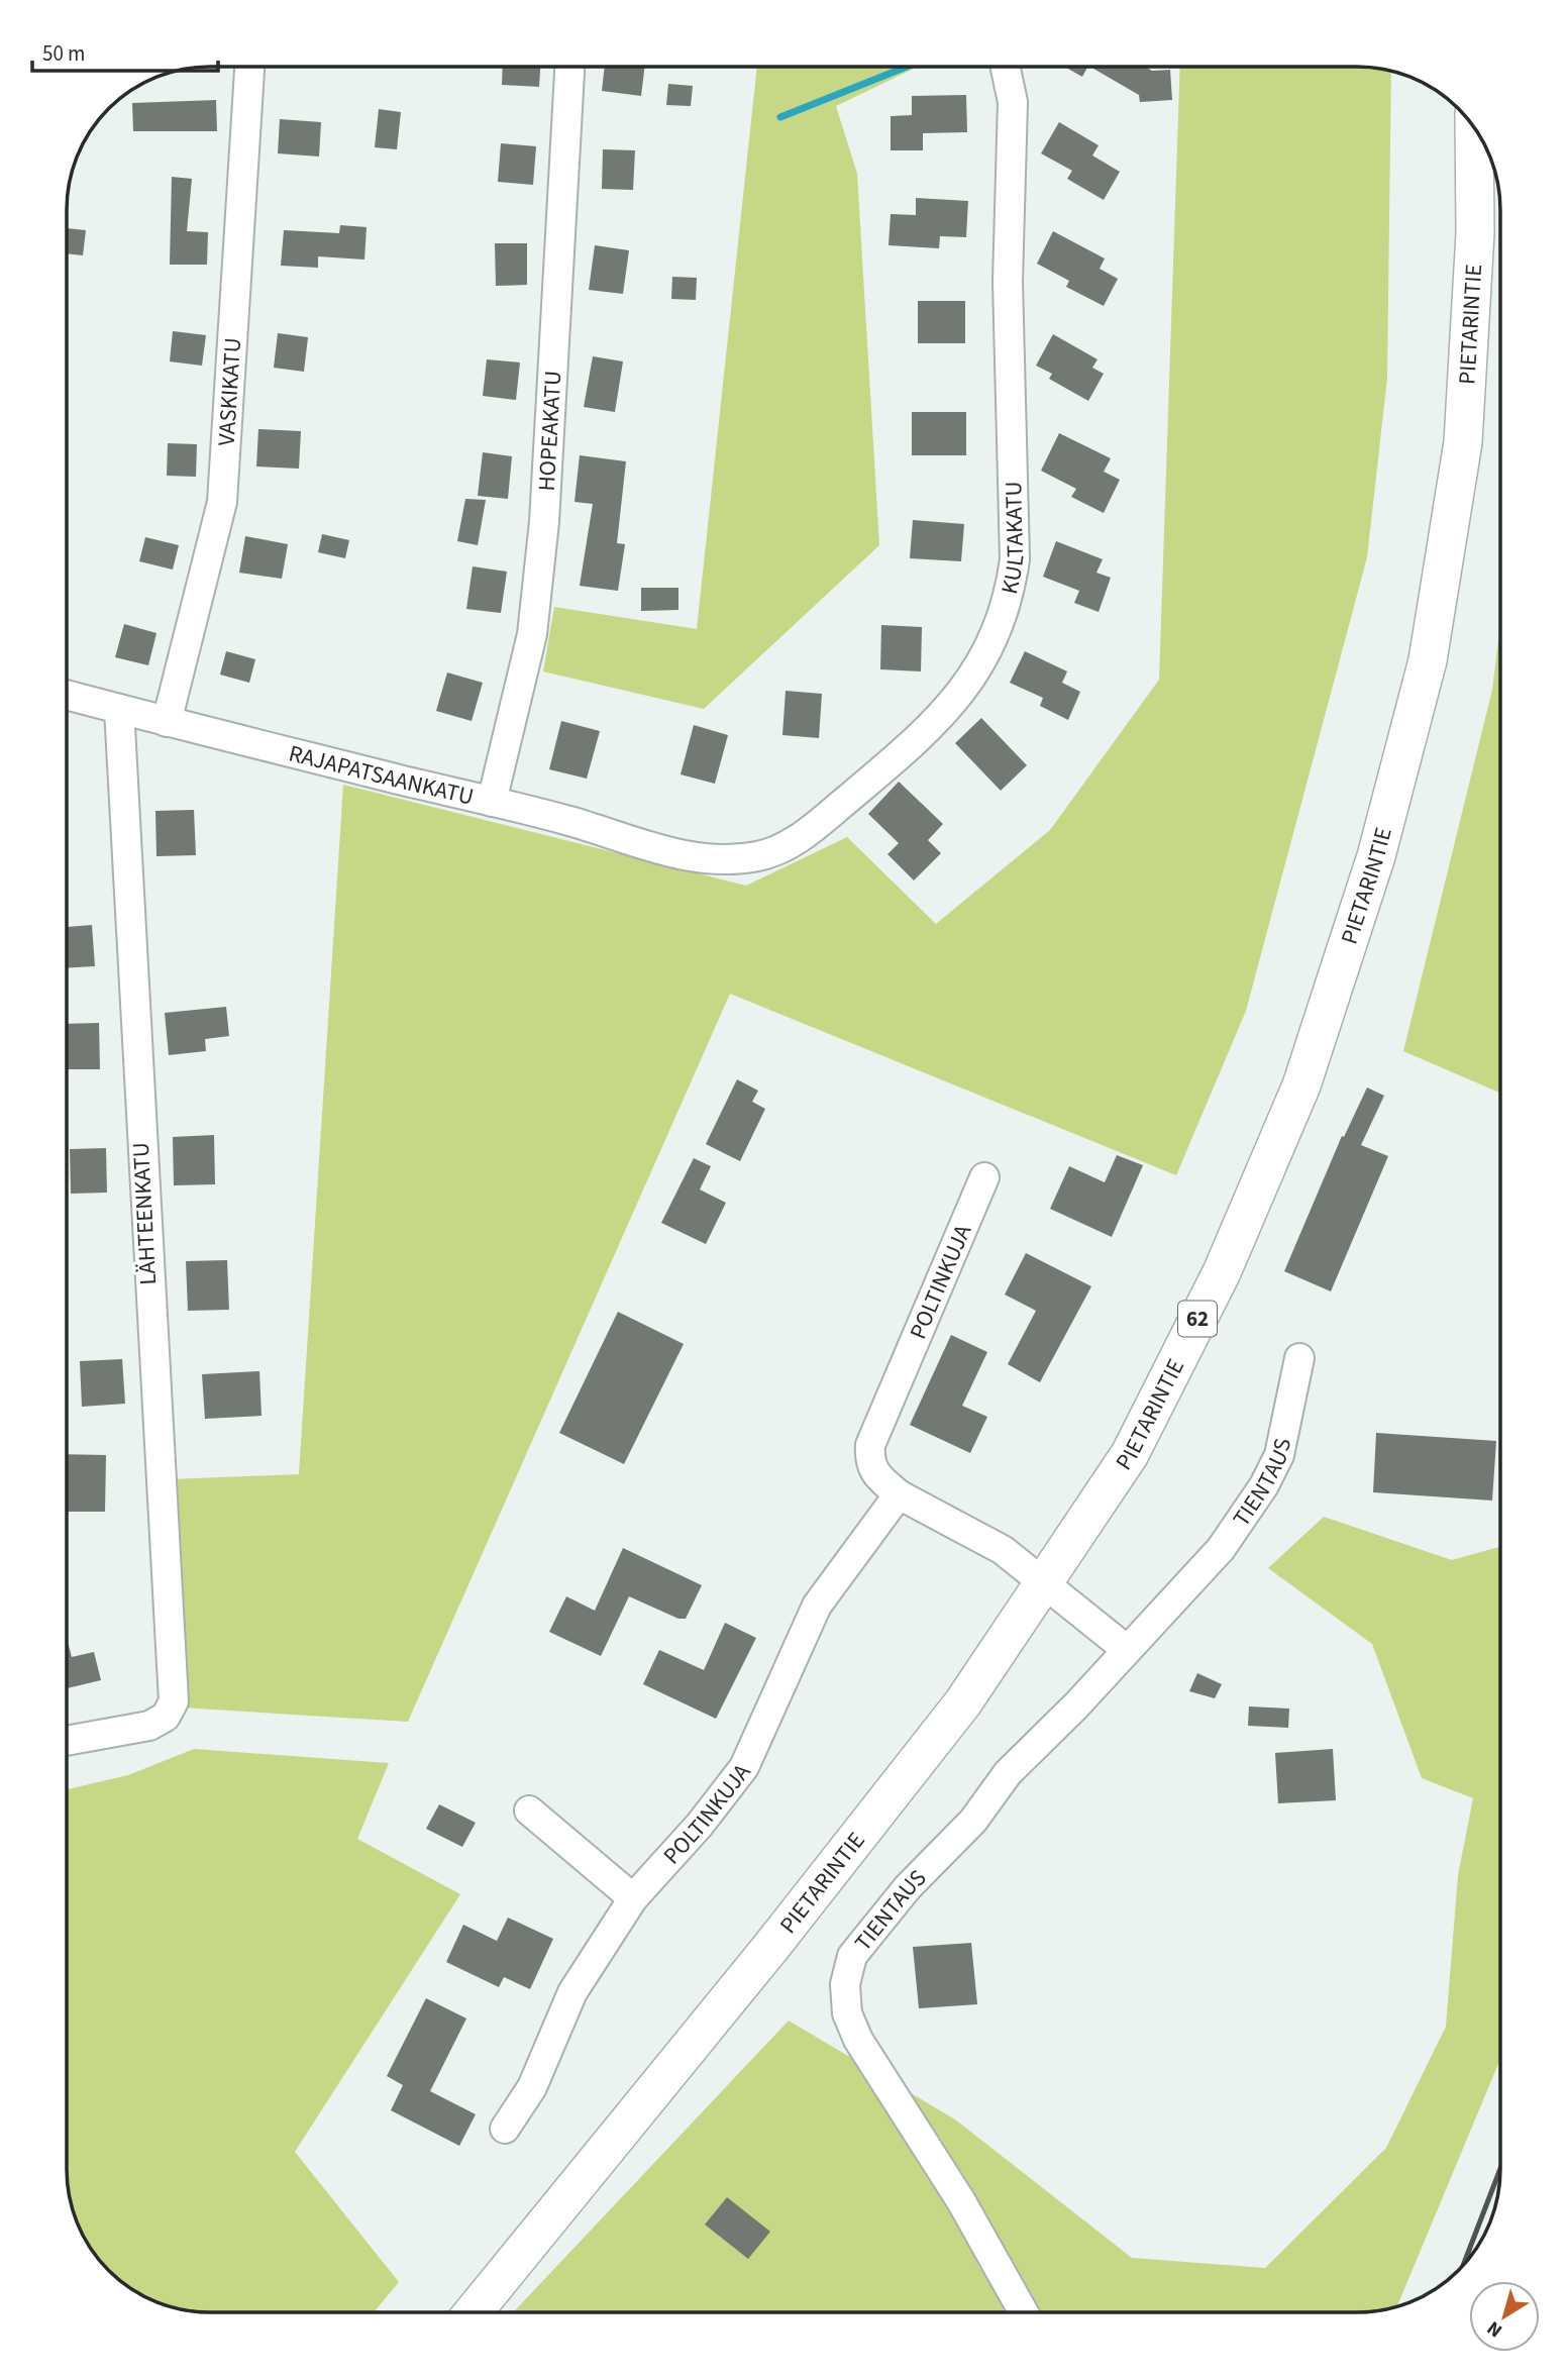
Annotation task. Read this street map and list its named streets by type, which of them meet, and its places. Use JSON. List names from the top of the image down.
{
  "streets": {
    "main road": ["PIETARINTIE", "62"],
    "street": [
      "VASKIKATU",
      "HOPEAKATU",
      "KULTAKATU",
      "RAJAPATSAANKATU",
      "LÄHTEENKATU",
      "POLTINKUJA",
      "TIENTAUS"
    ]
  },
  "crossings": [
    ["PIETARINTIE", "POLTINKUJA"],
    ["VASKIKATU", "RAJAPATSAANKATU"],
    ["HOPEAKATU", "RAJAPATSAANKATU"],
    ["KULTAKATU", "RAJAPATSAANKATU"],
    ["RAJAPATSAANKATU", "LÄHTEENKATU"]
  ],
  "scale_bar": "50 m",
  "north": "bottom left"
}
